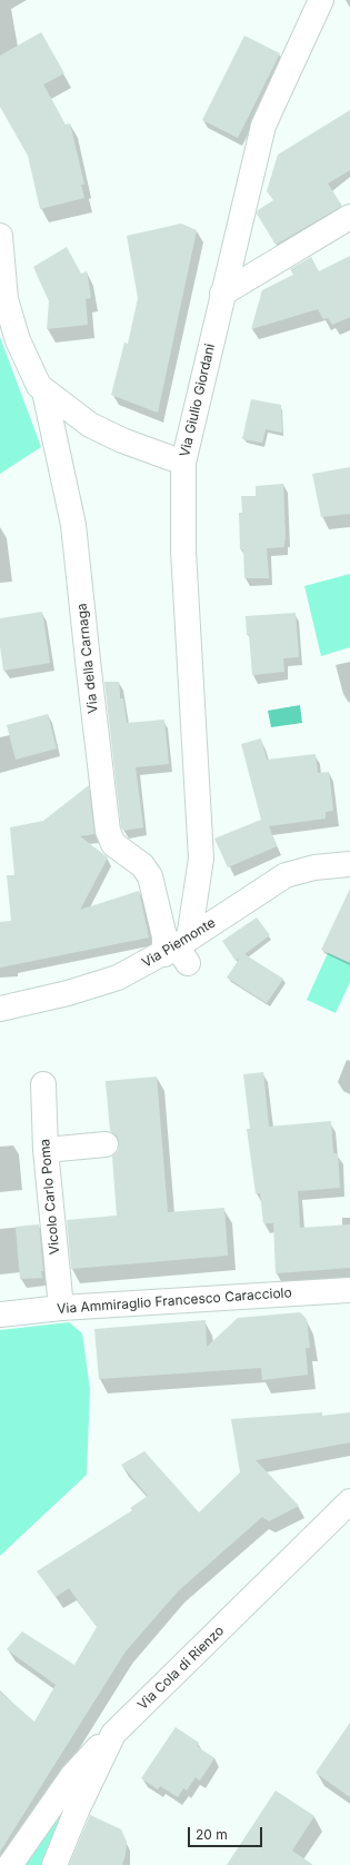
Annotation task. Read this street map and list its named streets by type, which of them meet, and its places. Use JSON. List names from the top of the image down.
{
  "streets": {
    "street": [
      "Via Giulio Giordani",
      "Via della Carnaga",
      "Via Piemonte",
      "Vicolo Carlo Poma",
      "Via Ammiraglio Francesco Caracciolo",
      "Via Cola di Rienzo"
    ]
  },
  "crossings": [
    ["Via Giulio Giordani", "Via della Carnaga"],
    ["Via Giulio Giordani", "Via Piemonte"],
    ["Via della Carnaga", "Via Piemonte"],
    ["Vicolo Carlo Poma", "Via Ammiraglio Francesco Caracciolo"]
  ],
  "scale_bar": "20 m"
}
